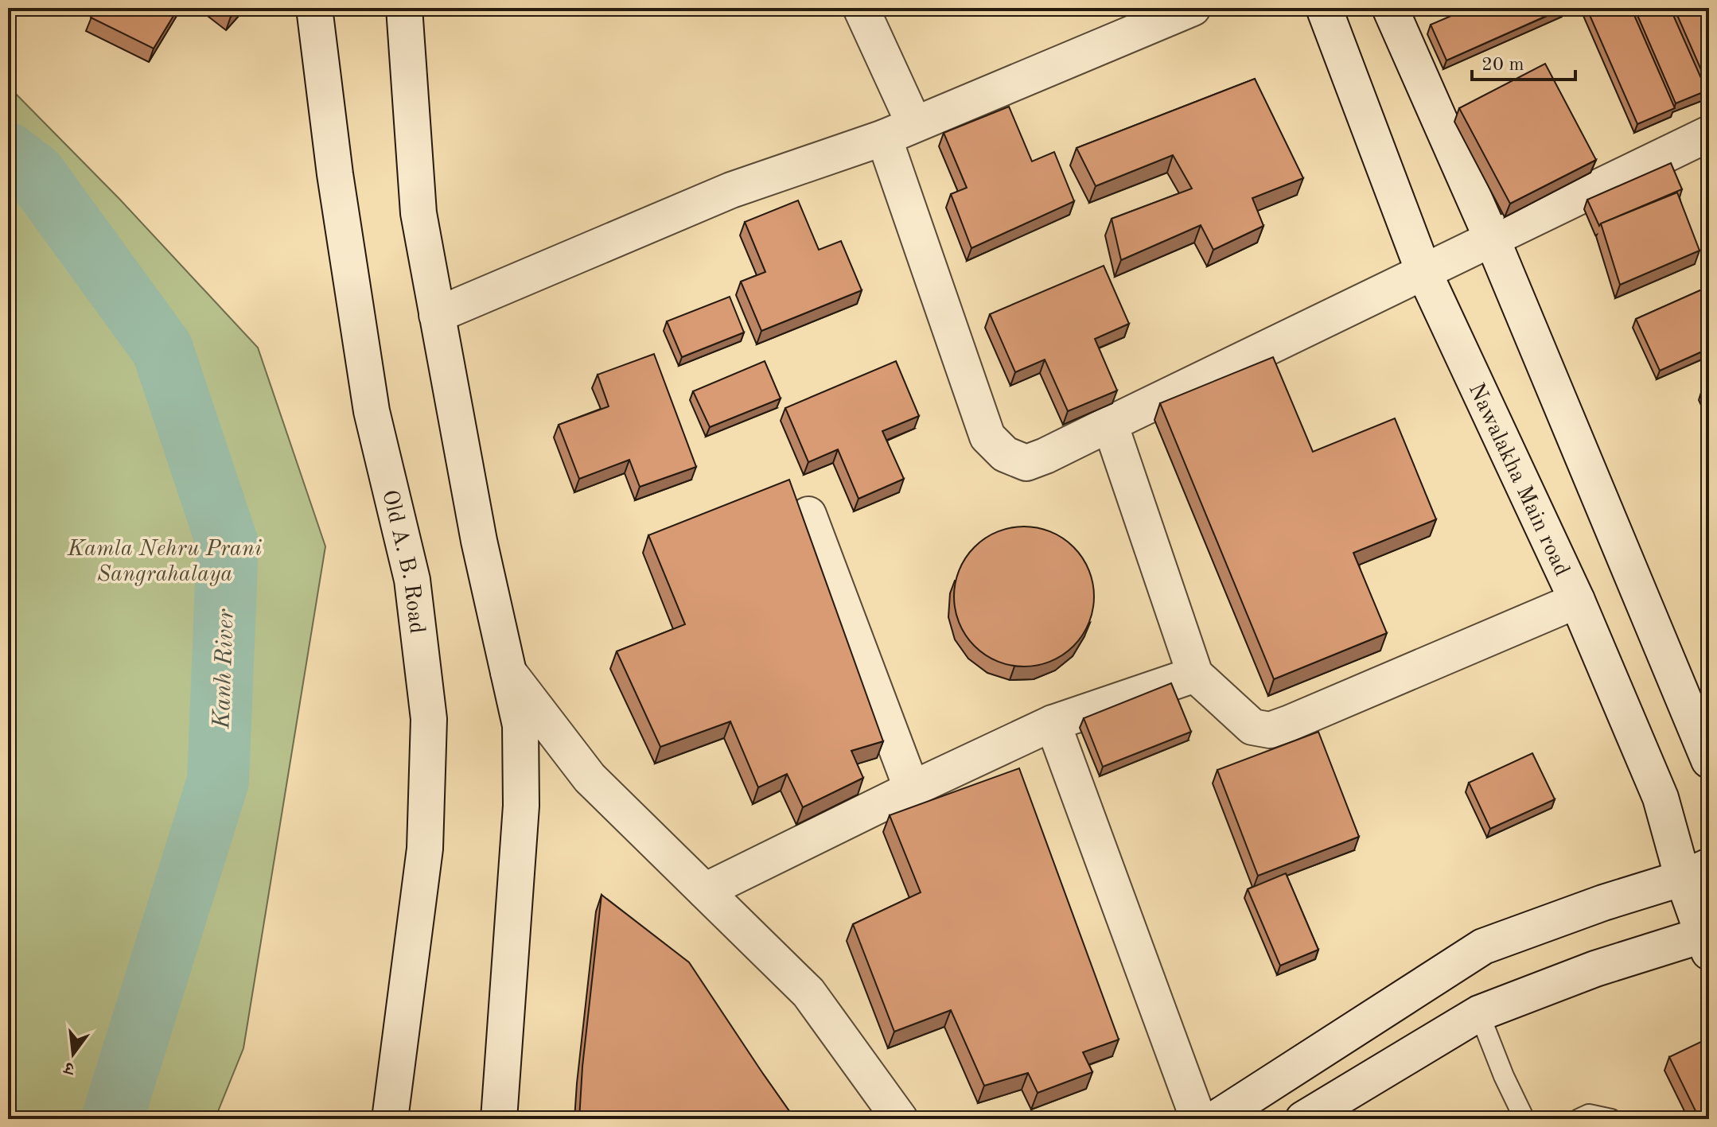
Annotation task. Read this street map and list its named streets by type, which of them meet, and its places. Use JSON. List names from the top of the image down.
{
  "streets": {
    "main road": ["Nawalakha Main road", "Old A. B. Road"]
  },
  "water": ["Kanh River"],
  "parks": ["Kamla Nehru Prani Sangrahalaya"],
  "scale_bar": "20 m",
  "north": "bottom"
}
